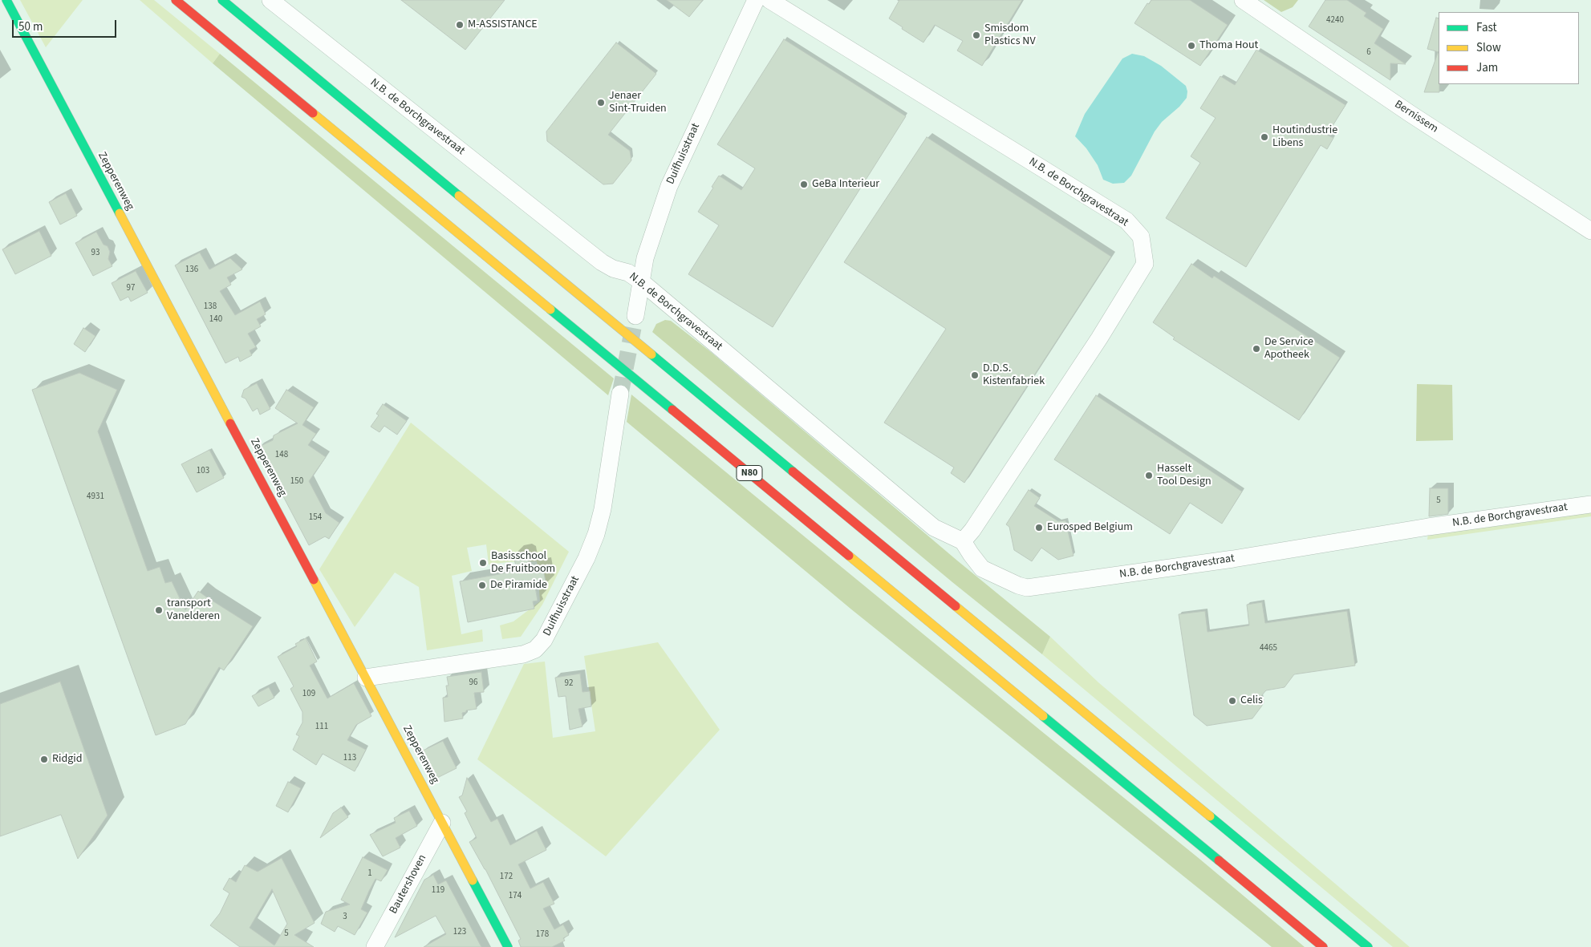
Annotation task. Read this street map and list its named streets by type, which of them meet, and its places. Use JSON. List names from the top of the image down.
{
  "streets": {
    "main road": ["Zepperenweg", "N80"],
    "street": [
      "N.B. de Borchgravestraat",
      "Bernissem",
      "Duifhuisstraat",
      "Bautershoven"
    ]
  },
  "crossings": [
    ["N.B. de Borchgravestraat", "Duifhuisstraat"],
    ["Duifhuisstraat", "Zepperenweg"],
    ["Zepperenweg", "Bautershoven"]
  ],
  "places": [
    "M-ASSISTANCE",
    "Smisdom Plastics NV",
    "Thoma Hout",
    "Jenaer Sint-Truiden",
    "Houtindustrie Libens",
    "GeBa Interieur",
    "De Service Apotheek",
    "D.D.S. Kistenfabriek",
    "Hasselt Tool Design",
    "Eurosped Belgium",
    "Basisschool De Fruitboom",
    "De Piramide",
    "transport Vanelderen",
    "Celis",
    "Ridgid"
  ],
  "house_numbers": [
    "4240",
    "6",
    "93",
    "136",
    "97",
    "138",
    "140",
    "148",
    "103",
    "150",
    "4931",
    "5",
    "154",
    "4465",
    "96",
    "92",
    "109",
    "111",
    "113",
    "1",
    "172",
    "119",
    "174",
    "3",
    "123",
    "5",
    "178"
  ],
  "legend": ["Fast", "Slow", "Jam"],
  "scale_bar": "50 m"
}
